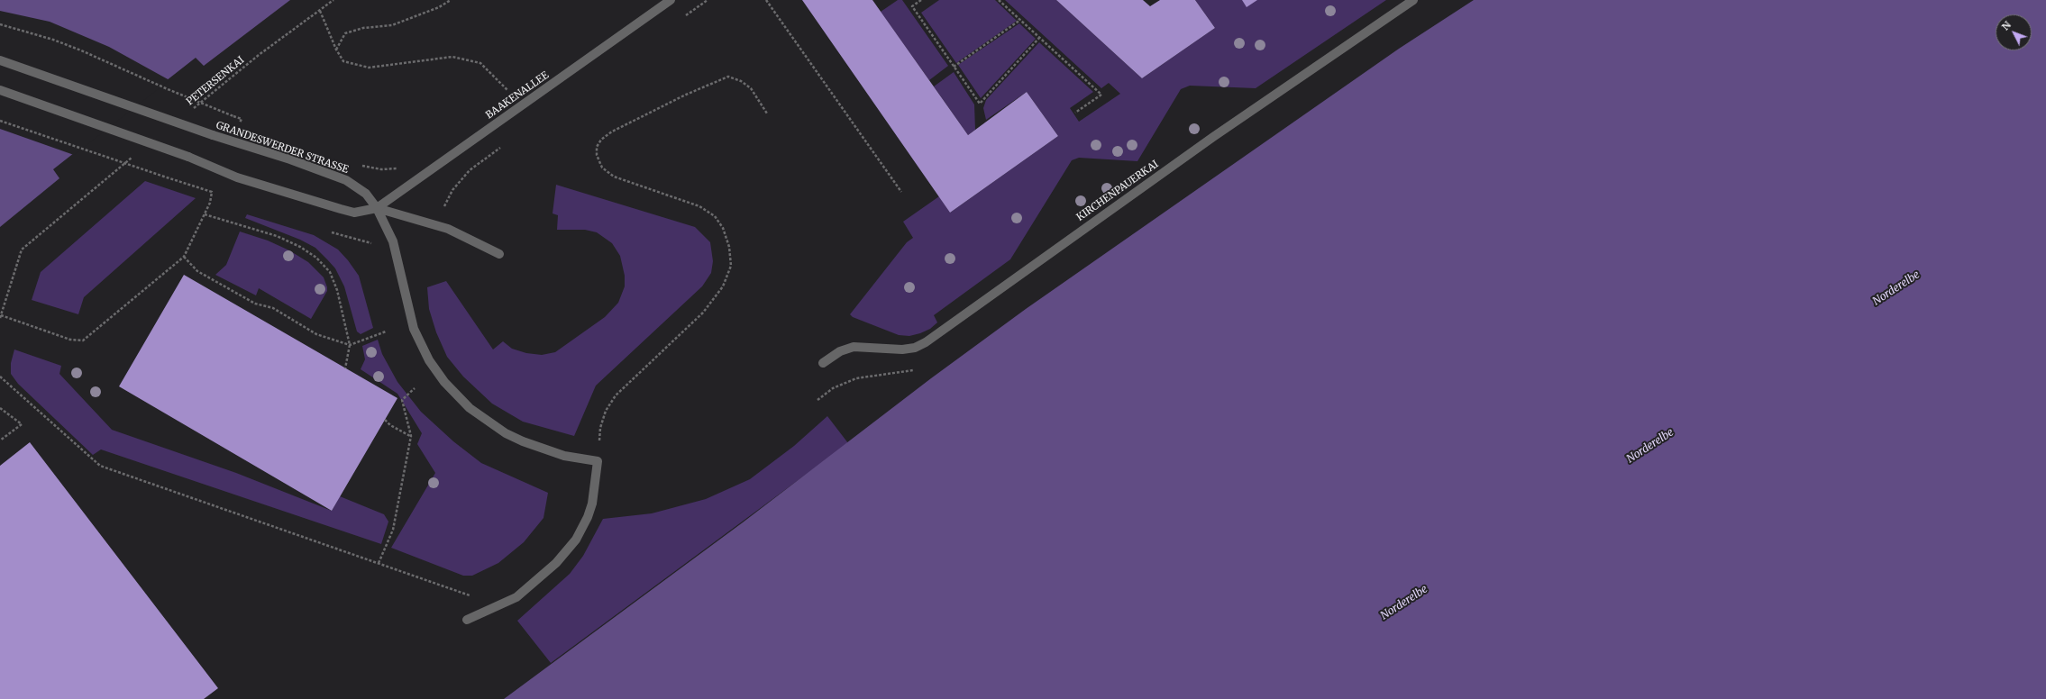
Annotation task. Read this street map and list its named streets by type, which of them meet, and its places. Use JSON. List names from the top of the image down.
{
  "streets": {
    "street": ["BAAKENALLEE", "GRANDESWERDER STRASSE", "KIRCHENPAUERKAI"],
    "path": ["PETERSENKAI"]
  },
  "crossings": [
    ["BAAKENALLEE", "GRANDESWERDER STRASSE"]
  ],
  "water": ["Norderelbe"],
  "north": "top left"
}
